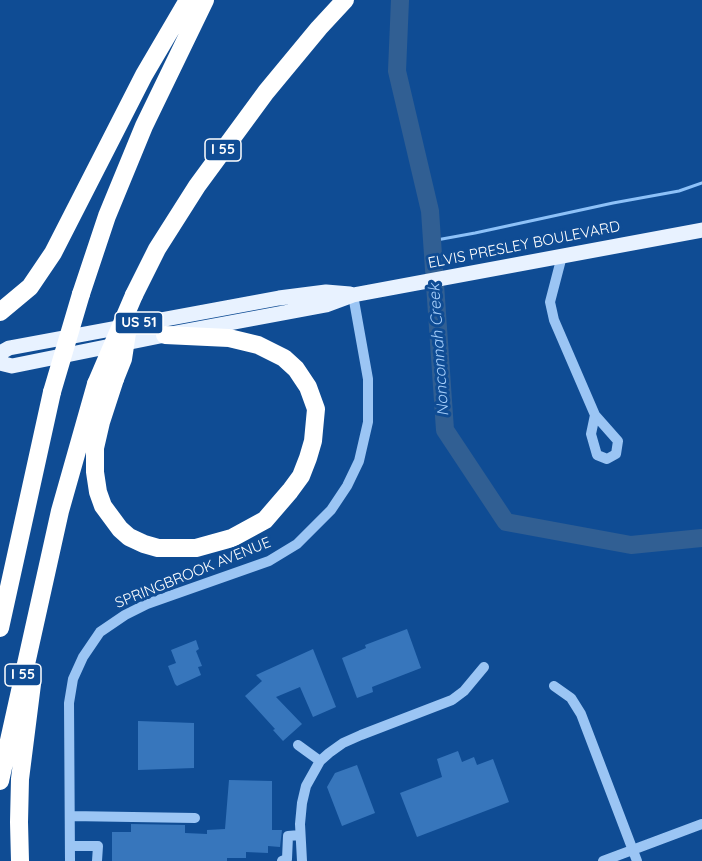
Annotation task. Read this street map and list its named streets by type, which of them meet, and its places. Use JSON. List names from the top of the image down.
{
  "streets": {
    "highway": ["I 55"],
    "main road": ["ELVIS PRESLEY BOULEVARD", "US 51"],
    "street": ["SPRINGBROOK AVENUE"]
  },
  "crossings": [
    ["ELVIS PRESLEY BOULEVARD", "SPRINGBROOK AVENUE"]
  ],
  "water": ["Nonconnah Creek"]
}
